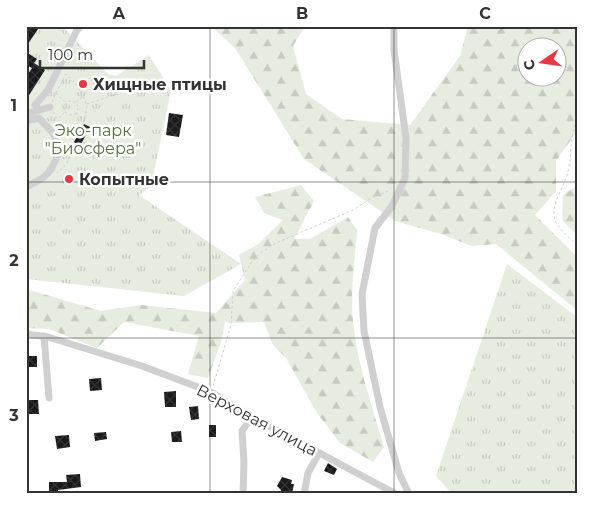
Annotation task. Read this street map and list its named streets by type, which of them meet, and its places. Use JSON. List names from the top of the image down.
{
  "streets": {
    "street": ["Верховая улица"]
  },
  "parks": ["Эко-парк \"Биосфера\""],
  "places": ["Хищные птицы", "Копытные"],
  "scale_bar": "100 m",
  "north": "left",
  "grid": {
    "columns": ["A", "B", "C"],
    "rows": ["1", "2", "3"]
  }
}
